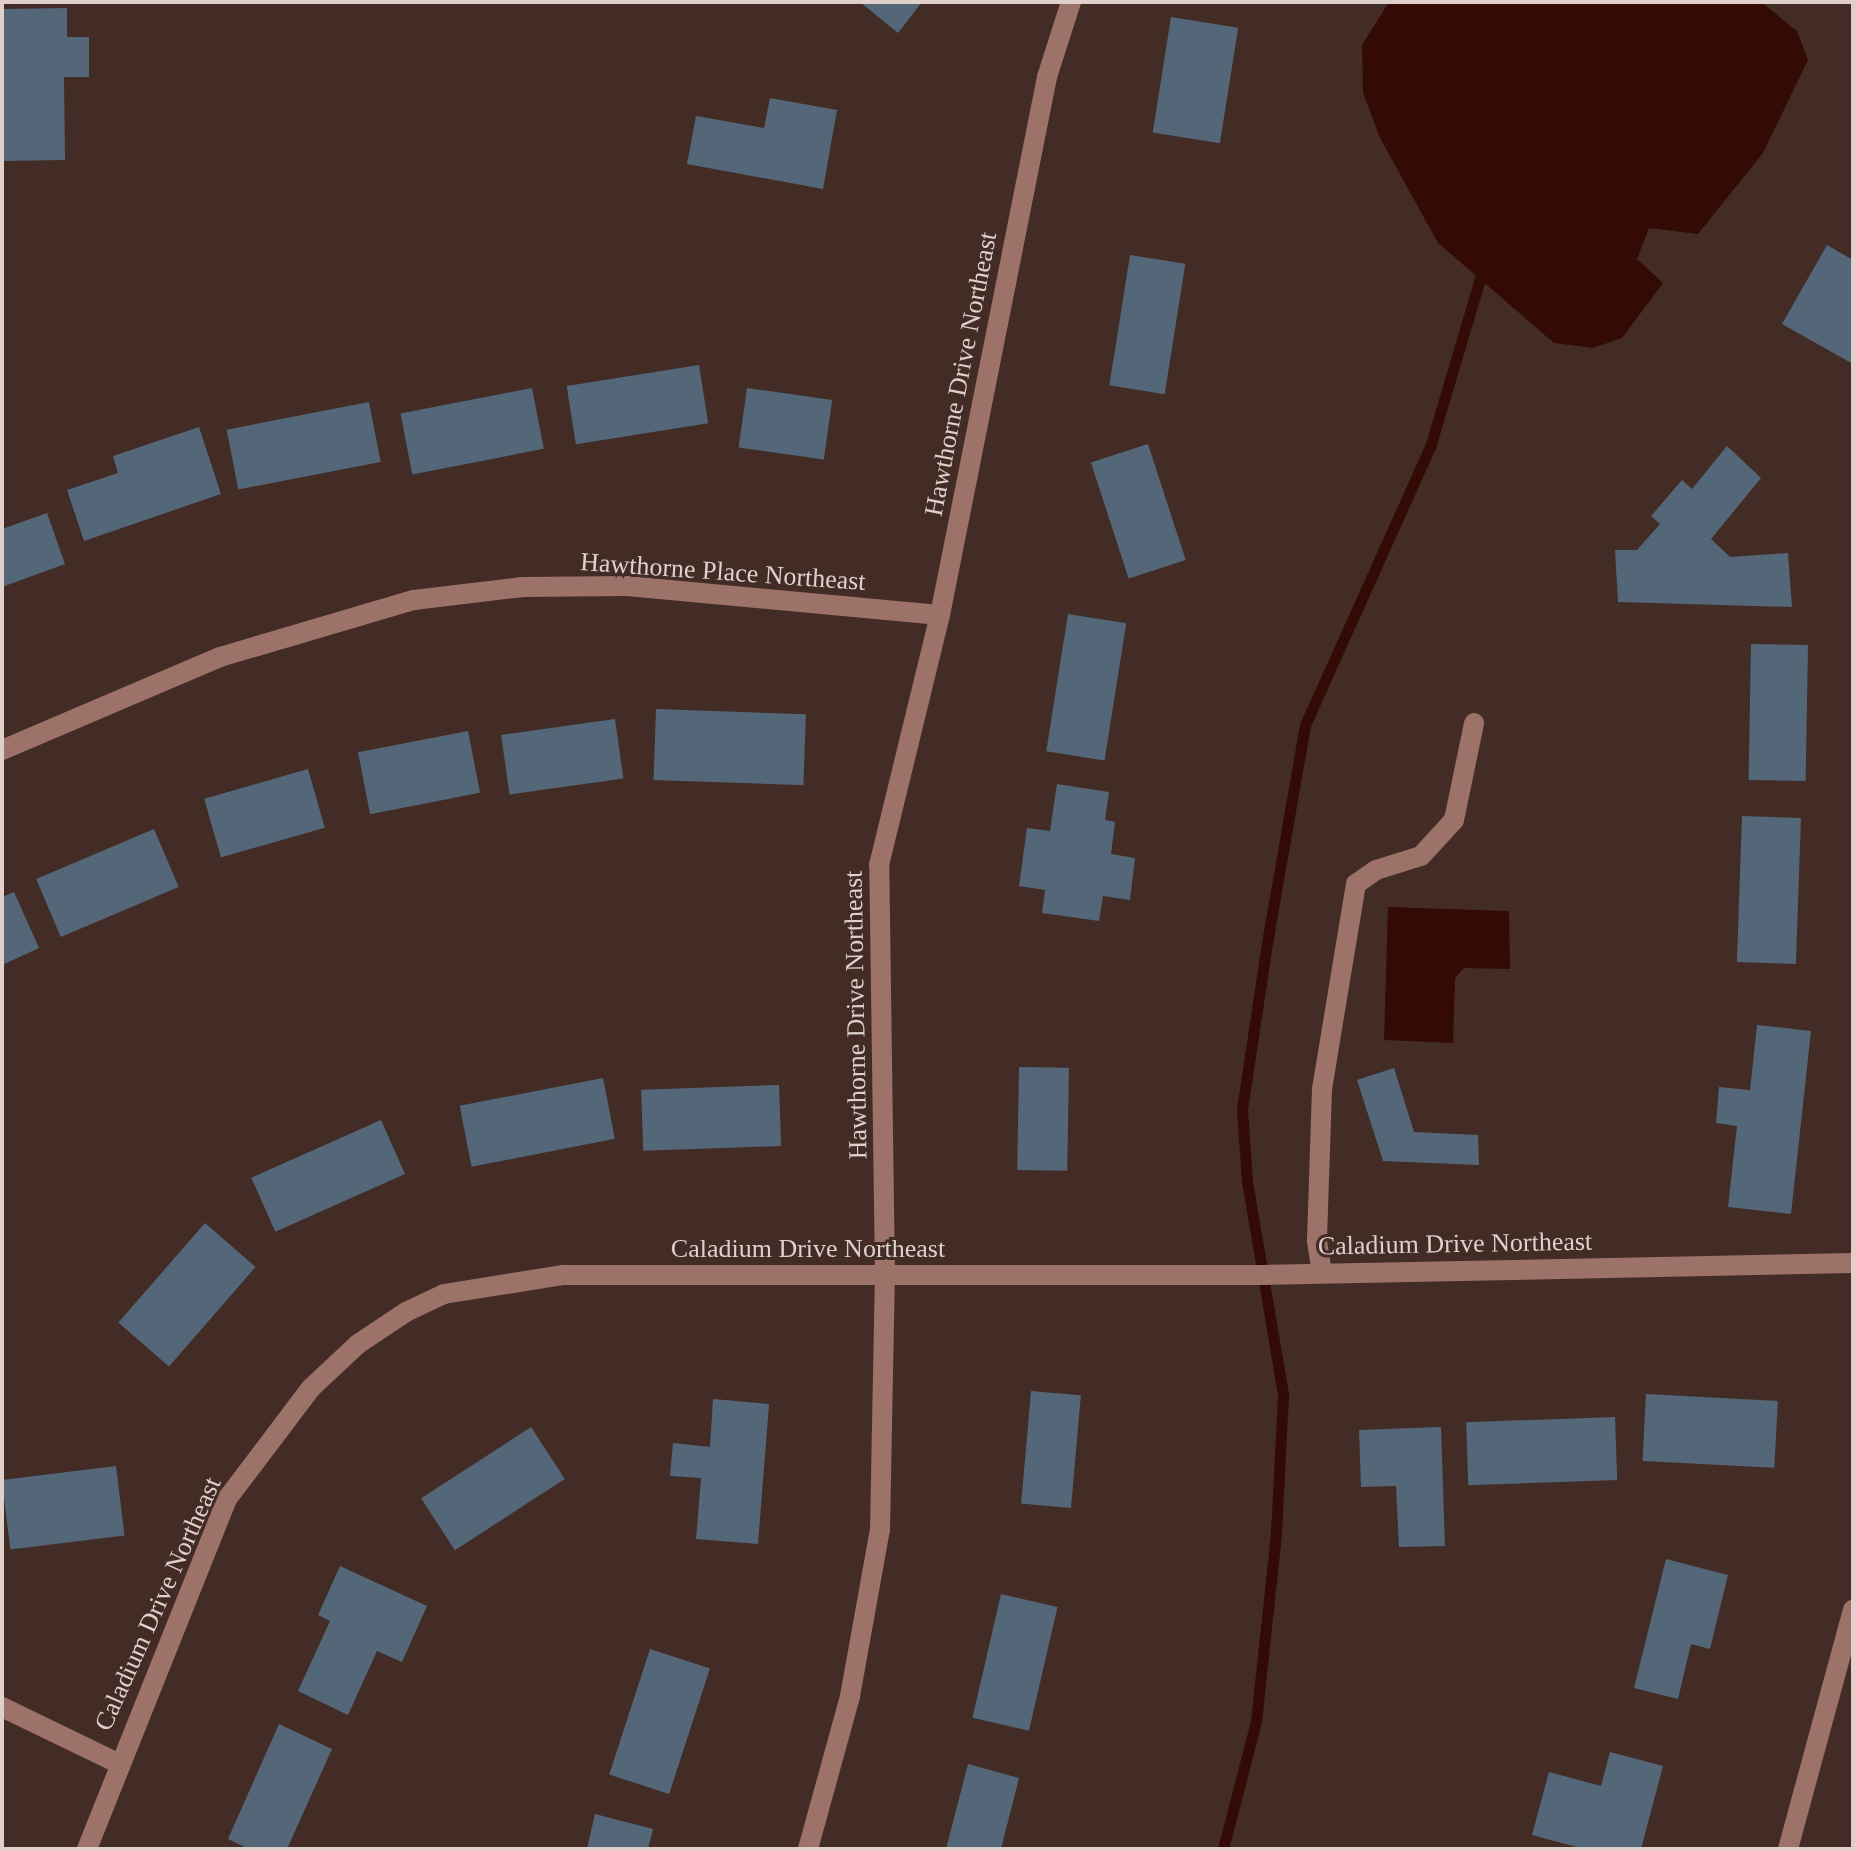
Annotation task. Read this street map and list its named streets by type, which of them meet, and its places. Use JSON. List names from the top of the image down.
{
  "streets": {
    "street": ["Hawthorne Drive Northeast", "Hawthorne Place Northeast", "Caladium Drive Northeast"]
  },
  "crossings": [
    ["Hawthorne Drive Northeast", "Hawthorne Place Northeast"],
    ["Hawthorne Drive Northeast", "Caladium Drive Northeast"]
  ]
}
